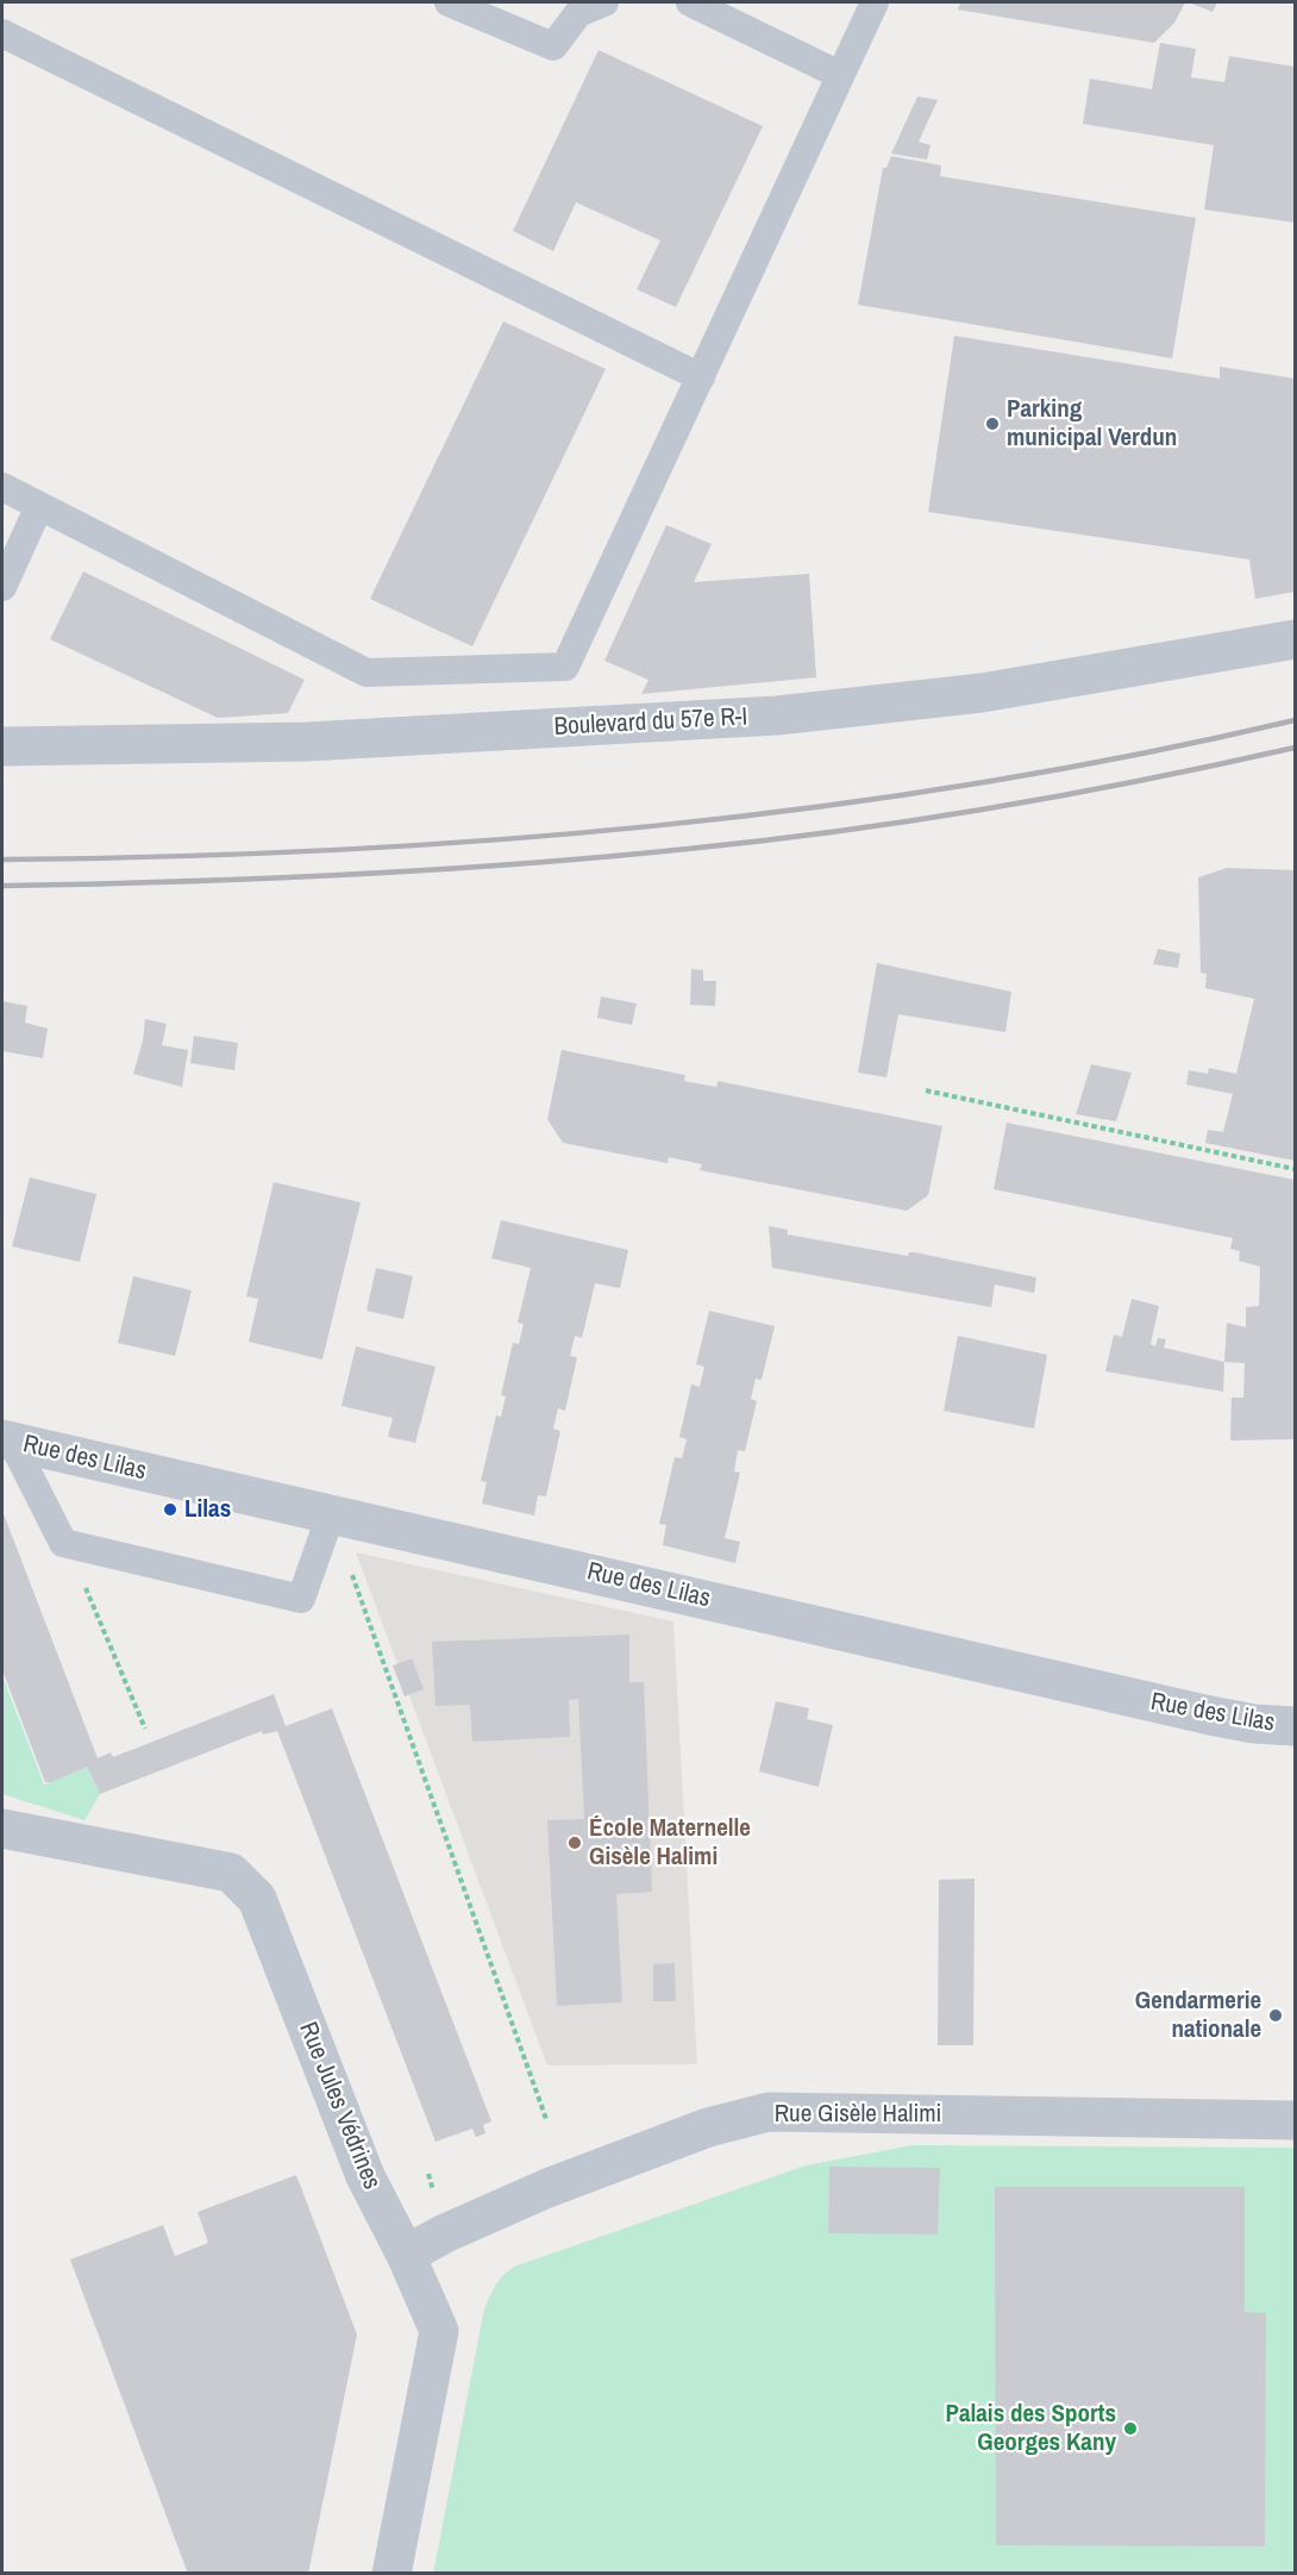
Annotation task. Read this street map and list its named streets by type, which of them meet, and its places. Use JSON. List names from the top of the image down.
{
  "streets": {
    "street": [
      "Boulevard du 57e R-I",
      "Rue des Lilas",
      "Rue Jules Védrines",
      "Rue Gisèle Halimi"
    ]
  },
  "crossings": [
    ["Rue Jules Védrines", "Rue Gisèle Halimi"]
  ],
  "places": [
    "Parking municipal Verdun",
    "Lilas",
    "École Maternelle Gisèle Halimi",
    "Gendarmerie nationale",
    "Palais des Sports Georges Kany"
  ]
}
